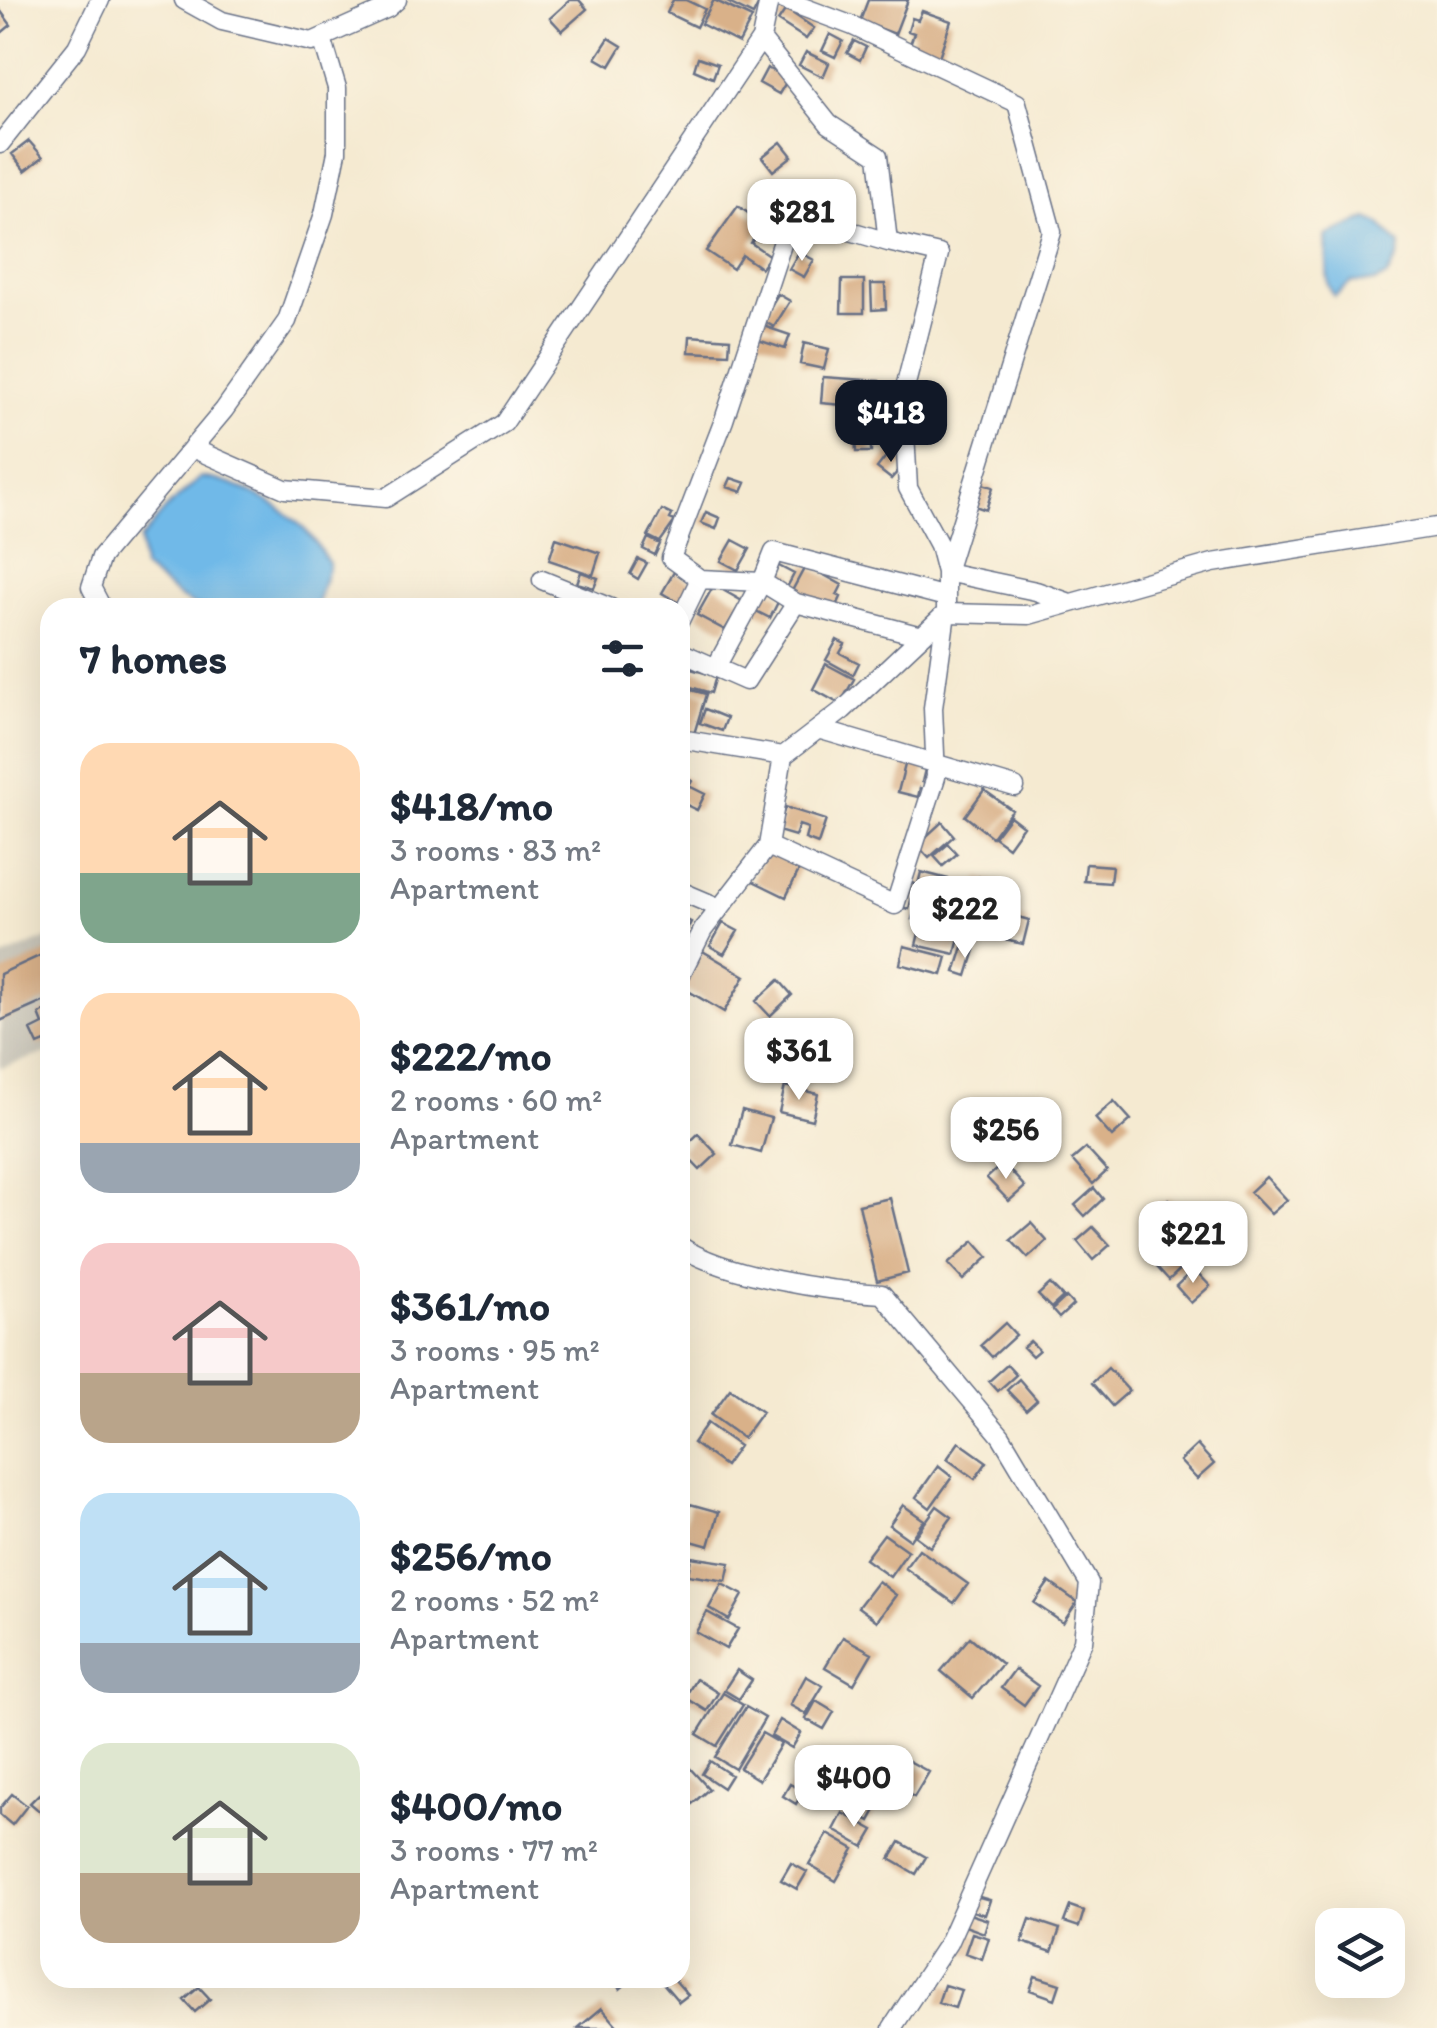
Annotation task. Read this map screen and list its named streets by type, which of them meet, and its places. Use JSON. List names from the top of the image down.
{
  "page": {
    "price": [
      "$281",
      "$418",
      "$222",
      "$361",
      "$256",
      "$221",
      "$400"
    ],
    "heading": "7 homes",
    "list": [
      {
        "name": "$418/mo",
        "note": "3 rooms · 83 m² · Apartment"
      },
      {
        "name": "$222/mo",
        "note": "2 rooms · 60 m² · Apartment"
      },
      {
        "name": "$361/mo",
        "note": "3 rooms · 95 m² · Apartment"
      },
      {
        "name": "$256/mo",
        "note": "2 rooms · 52 m² · Apartment"
      },
      {
        "name": "$400/mo",
        "note": "3 rooms · 77 m² · Apartment"
      }
    ]
  }
}
